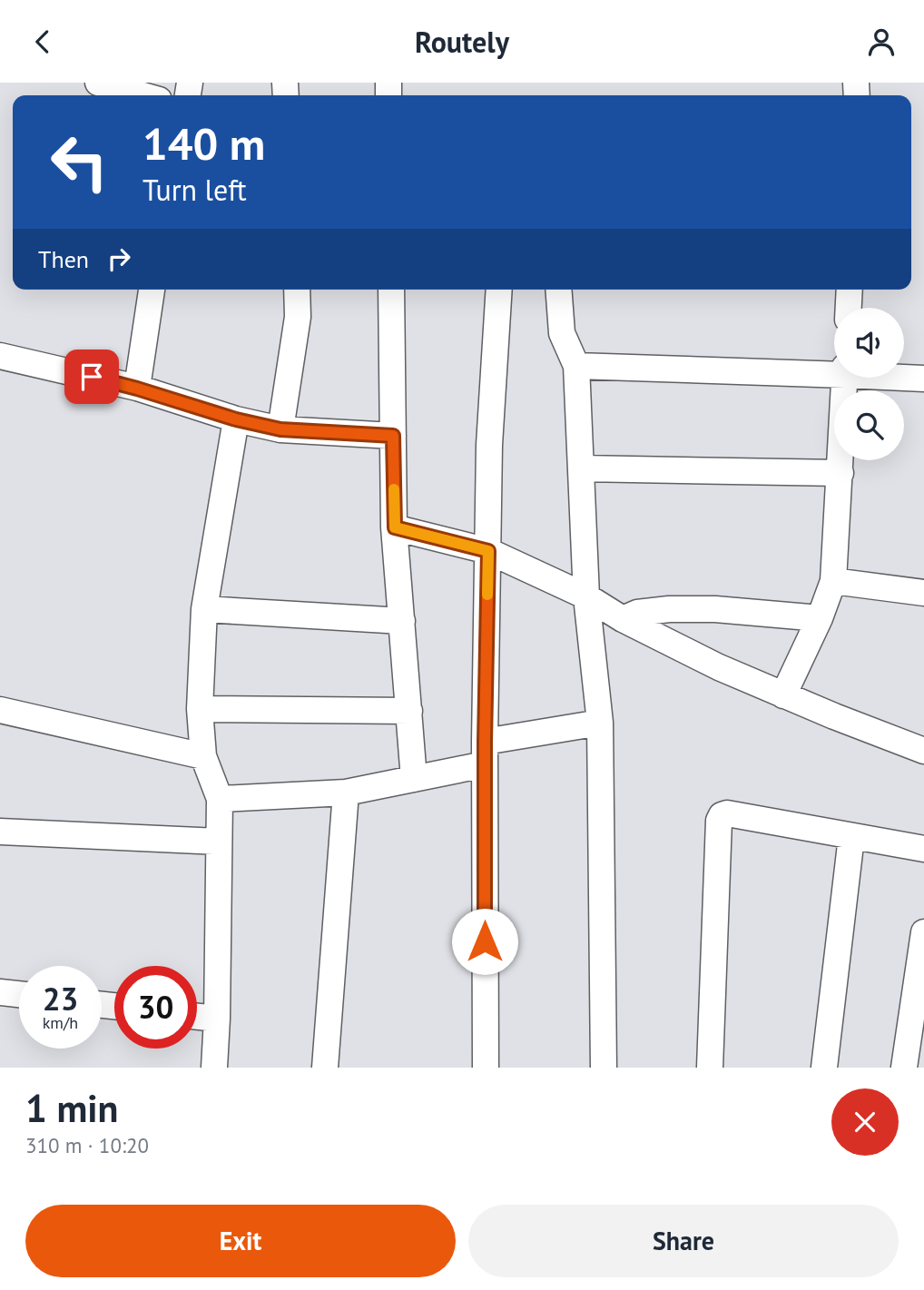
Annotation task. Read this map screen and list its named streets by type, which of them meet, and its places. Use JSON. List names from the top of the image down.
{
  "page": {
    "header": "Routely",
    "turn": ["140 m", "Turn left"],
    "then": "Then",
    "speed": "23 km/h",
    "limit": "30",
    "heading": ["1 min", "310 m · 10:20"],
    "buttons": ["Exit", "Share"]
  }
}
